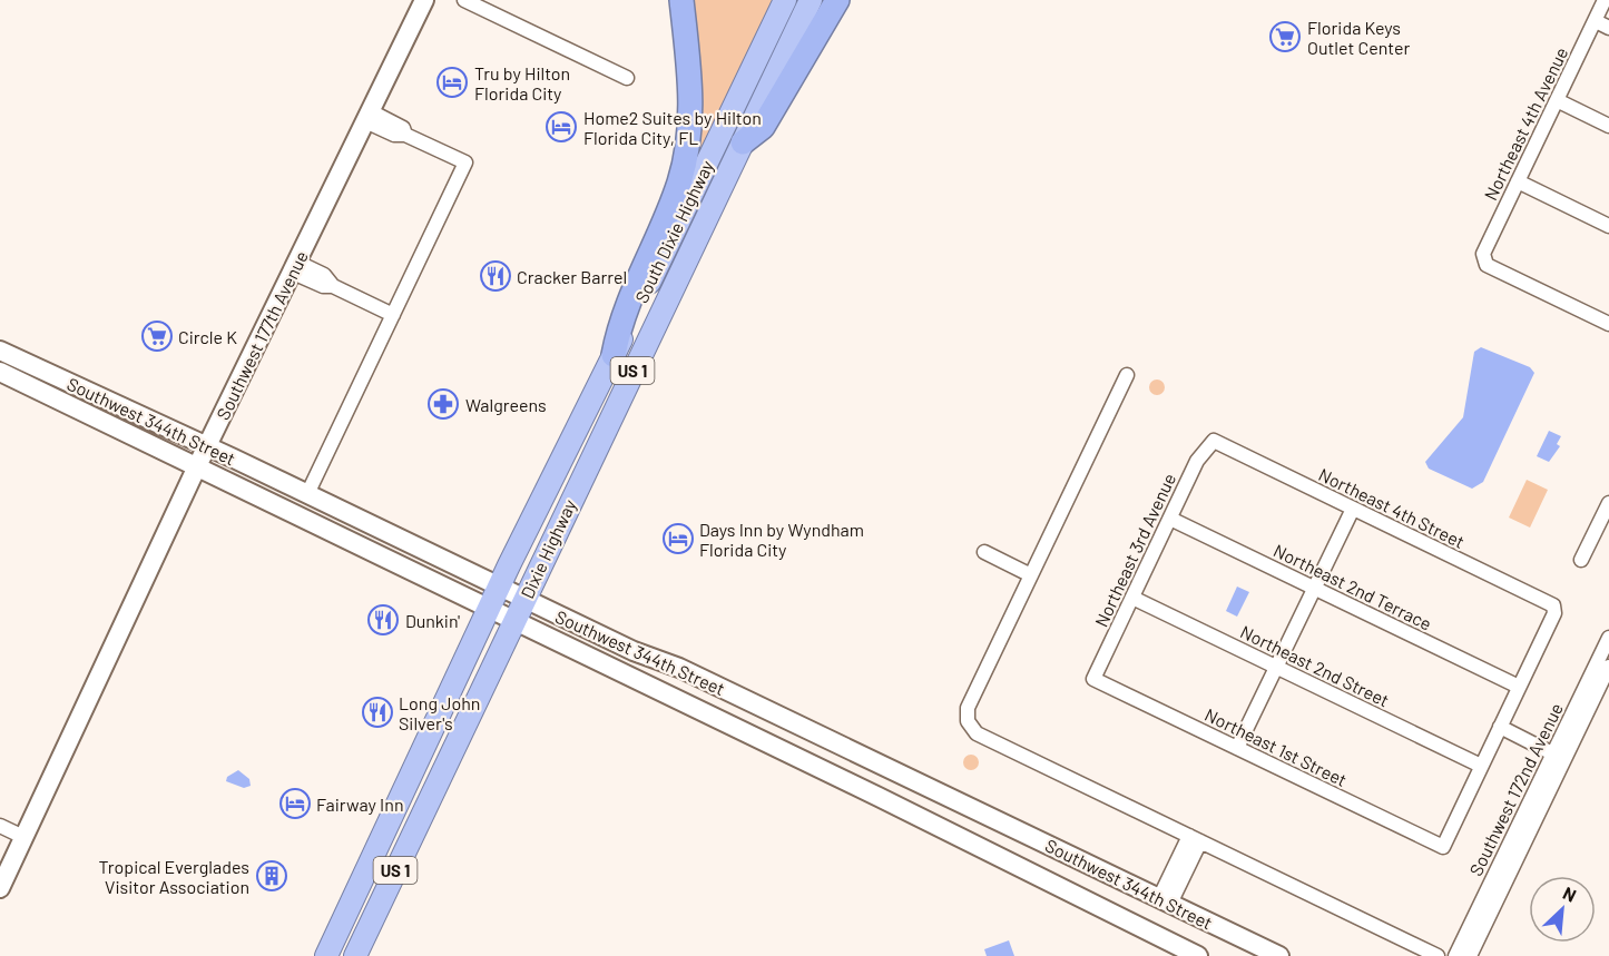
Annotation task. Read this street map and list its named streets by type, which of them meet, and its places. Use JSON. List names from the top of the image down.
{
  "streets": {
    "highway": ["South Dixie Highway", "US 1", "Dixie Highway"],
    "main road": ["Southwest 177th Avenue", "Southwest 344th Street"],
    "street": [
      "Northeast 4th Avenue",
      "Northeast 4th Street",
      "Northeast 3rd Avenue",
      "Northeast 2nd Terrace",
      "Northeast 2nd Street",
      "Northeast 1st Street",
      "Southwest 172nd Avenue"
    ]
  },
  "crossings": [
    ["South Dixie Highway", "Dixie Highway"],
    ["Southwest 177th Avenue", "Southwest 344th Street"],
    ["US 1", "Dixie Highway"],
    ["Southwest 344th Street", "Dixie Highway"],
    ["Northeast 4th Street", "Northeast 3rd Avenue"],
    ["Northeast 4th Street", "Northeast 2nd Terrace"],
    ["Northeast 3rd Avenue", "Northeast 2nd Terrace"],
    ["Northeast 3rd Avenue", "Northeast 2nd Street"],
    ["Northeast 3rd Avenue", "Northeast 1st Street"],
    ["Northeast 2nd Street", "Northeast 1st Street"]
  ],
  "places": {
    "supermarket": ["Florida Keys Outlet Center", "Circle K"],
    "hotel": [
      "Tru by Hilton Florida City",
      "Home2 Suites by Hilton Florida City, FL",
      "Days Inn by Wyndham Florida City",
      "Fairway Inn"
    ],
    "restaurant": ["Cracker Barrel", "Dunkin'", "Long John Silver's"],
    "pharmacy": ["Walgreens"],
    "building": ["Tropical Everglades Visitor Association"]
  },
  "north": "top right"
}
